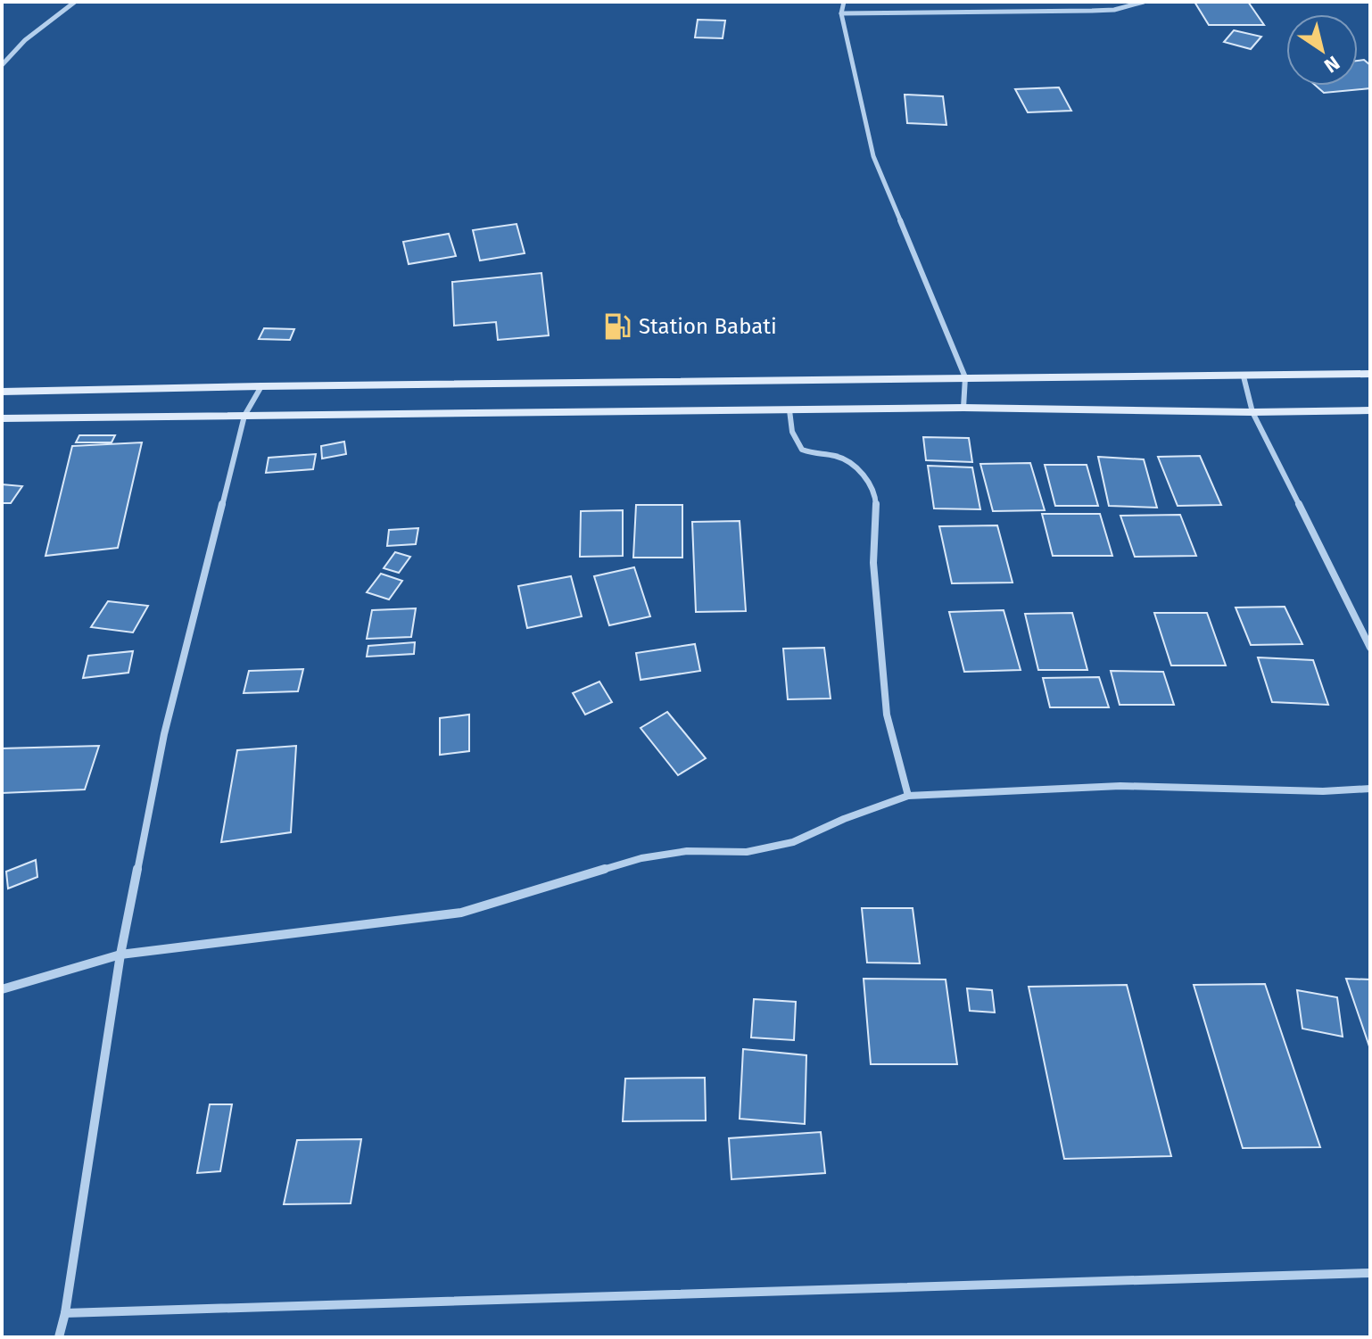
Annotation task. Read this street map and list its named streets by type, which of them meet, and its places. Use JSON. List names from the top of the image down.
{
  "places": {
    "fuel station": ["Station Babati"]
  },
  "north": "bottom right"
}
